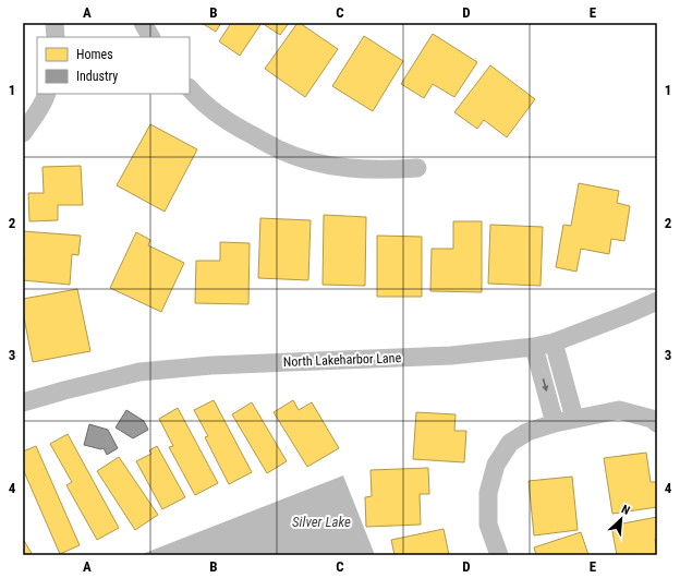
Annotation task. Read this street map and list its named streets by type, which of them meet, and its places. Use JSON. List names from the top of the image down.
{
  "streets": {
    "street": ["North Lakeharbor Lane"]
  },
  "water": ["Silver Lake"],
  "legend": ["Homes", "Industry"],
  "north": "top right",
  "grid": {
    "columns": [
      "A",
      "B",
      "C",
      "D",
      "E"
    ],
    "rows": [
      "1",
      "2",
      "3",
      "4"
    ]
  }
}
